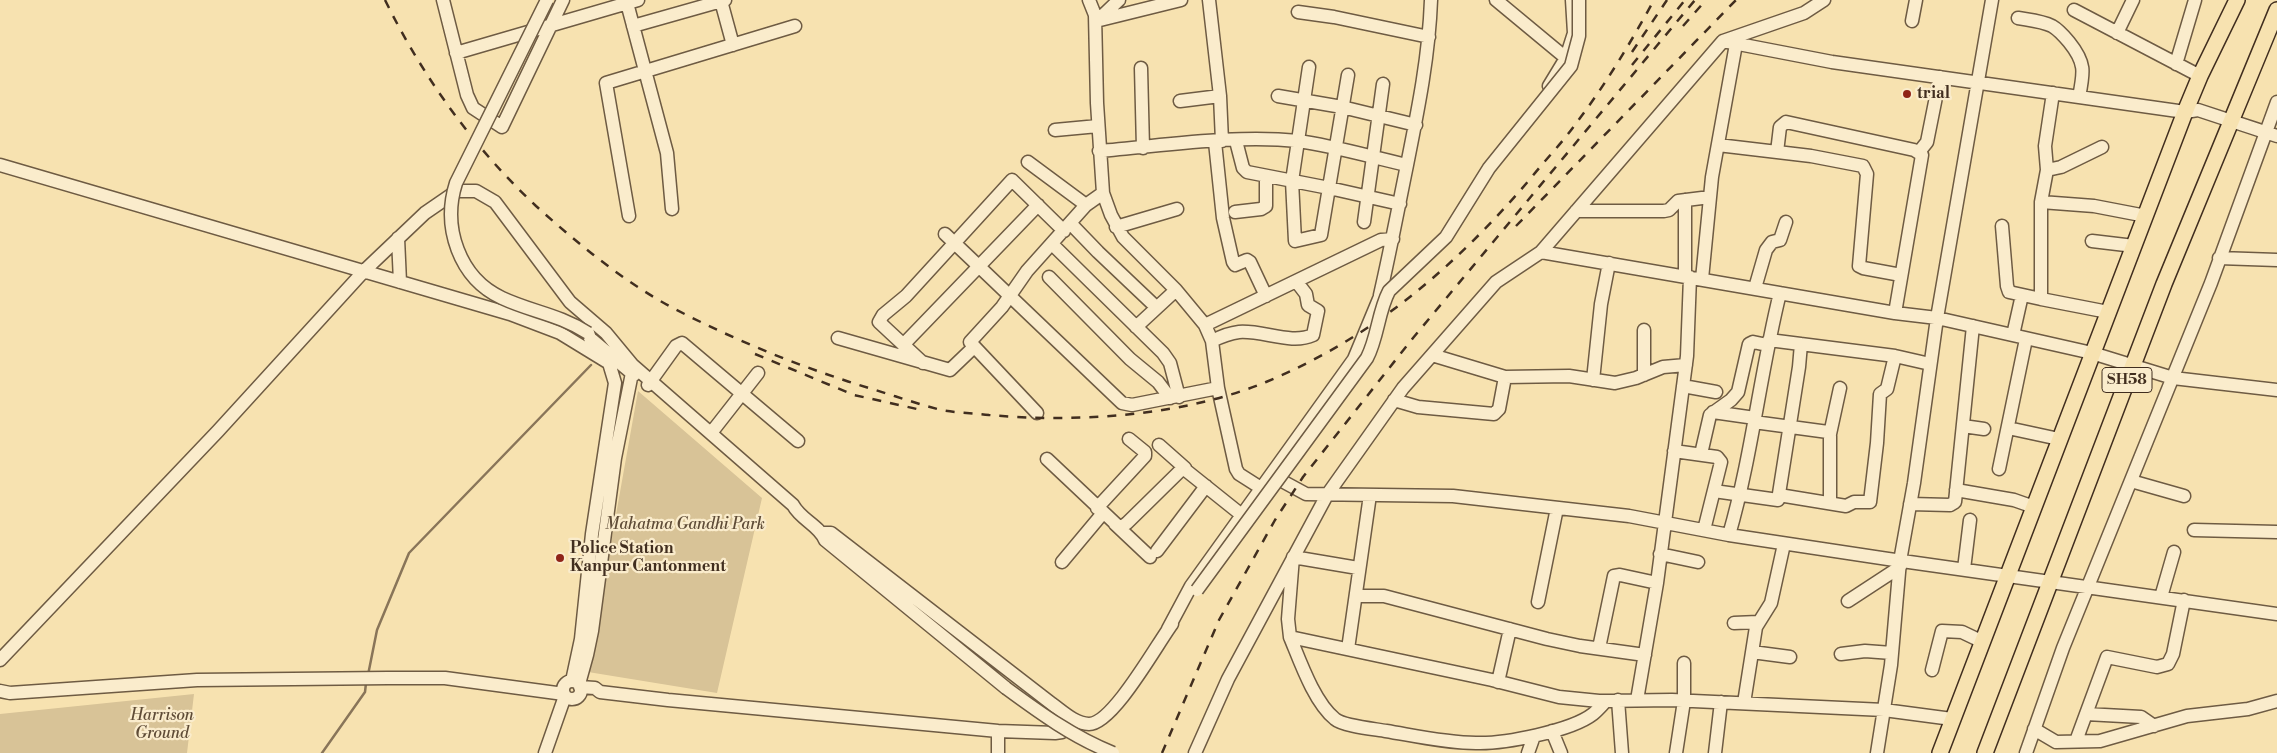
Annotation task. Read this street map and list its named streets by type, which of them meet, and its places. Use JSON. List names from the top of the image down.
{
  "streets": {
    "main road": ["SH58"]
  },
  "parks": ["Mahatma Gandhi Park", "Harrison Ground"],
  "places": ["trial", "Police Station Kanpur Cantonment"]
}
